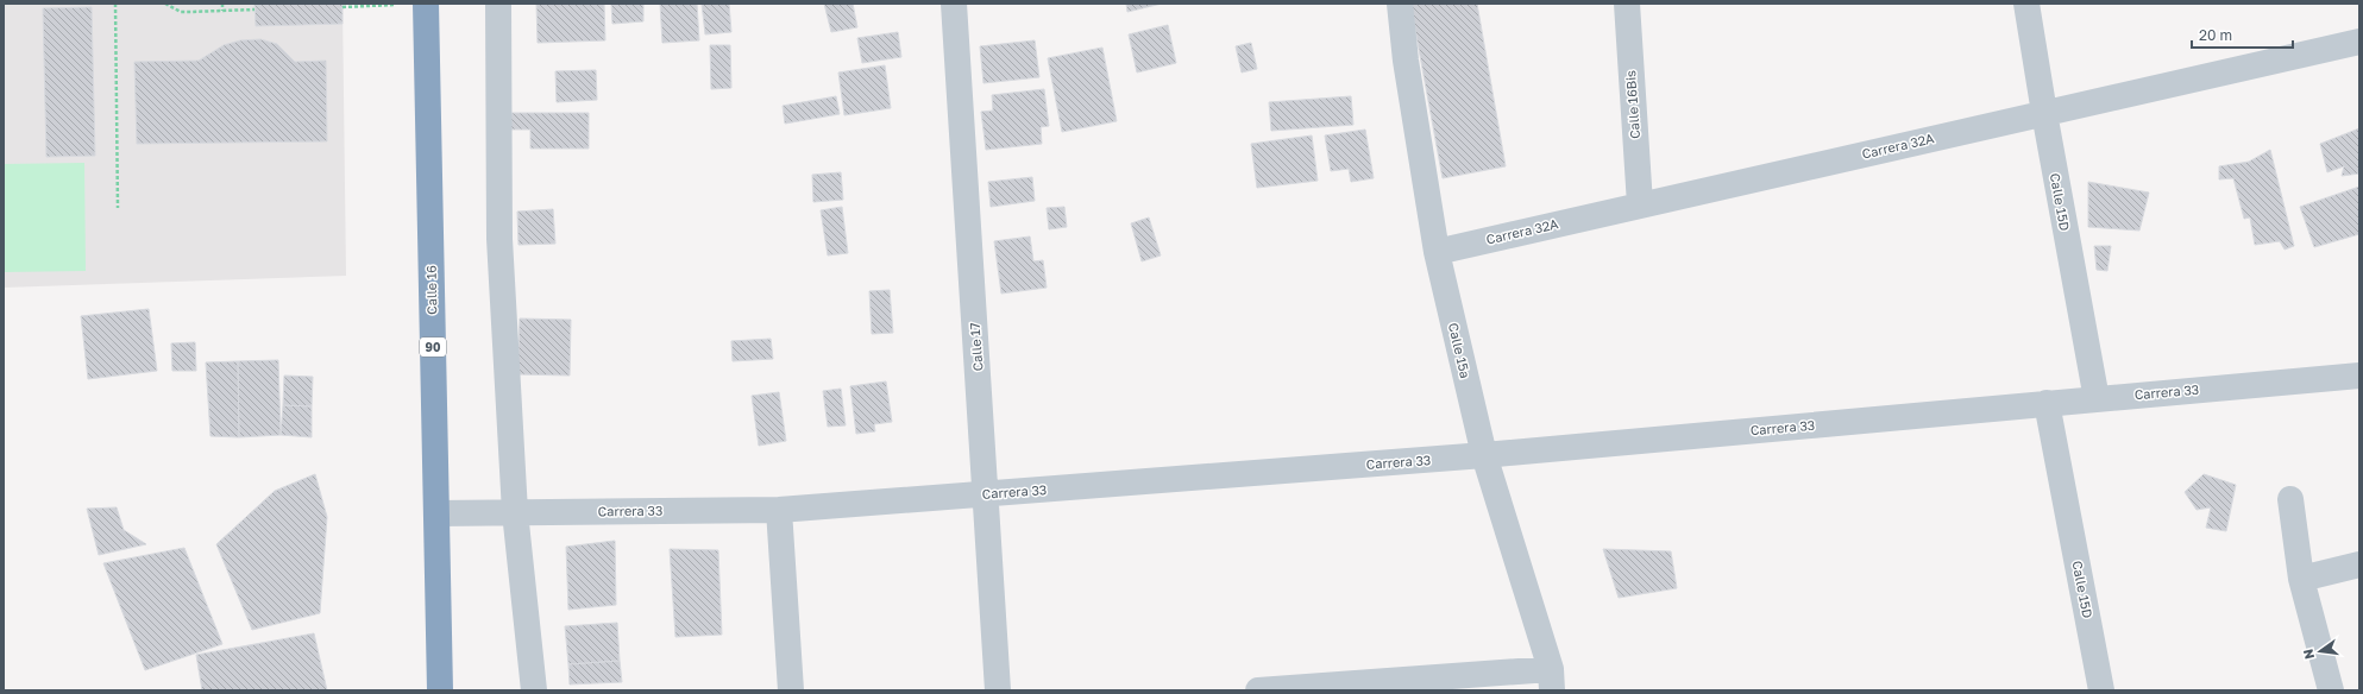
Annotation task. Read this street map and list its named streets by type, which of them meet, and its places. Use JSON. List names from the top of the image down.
{
  "streets": {
    "highway": ["Calle 16", "90"],
    "street": [
      "Calle 16Bis",
      "Carrera 32A",
      "Calle 15D",
      "Calle 17",
      "Calle 15a",
      "Carrera 33"
    ]
  },
  "crossings": [
    ["Calle 16Bis", "Carrera 32A"],
    ["Carrera 32A", "Calle 15D"],
    ["Carrera 32A", "Calle 15a"],
    ["Calle 15D", "Carrera 33"],
    ["Calle 16", "Carrera 33"],
    ["Calle 17", "Carrera 33"],
    ["Calle 15a", "Carrera 33"]
  ],
  "scale_bar": "20 m",
  "north": "left"
}
